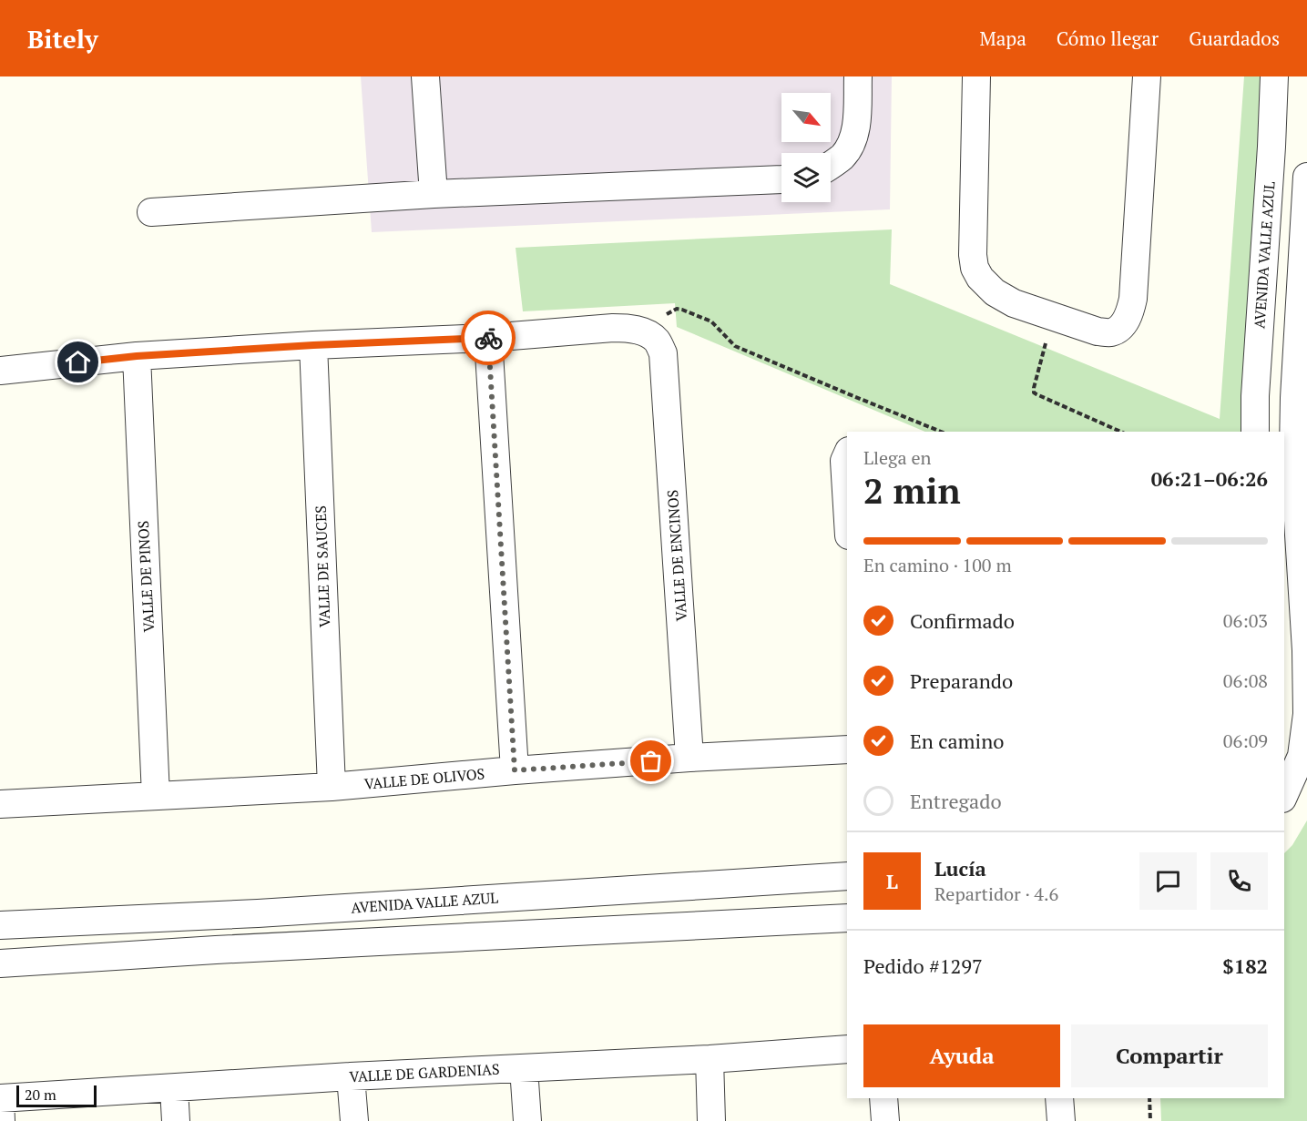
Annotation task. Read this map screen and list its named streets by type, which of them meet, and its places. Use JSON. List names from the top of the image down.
{
  "streets": {
    "street": [
      "AVENIDA VALLE AZUL",
      "VALLE DE ENCINOS",
      "VALLE DE SAUCES",
      "VALLE DE PINOS",
      "VALLE DE OLIVOS",
      "VALLE DE GARDENIAS"
    ]
  },
  "crossings": [
    ["VALLE DE ENCINOS", "VALLE DE OLIVOS"],
    ["VALLE DE SAUCES", "VALLE DE OLIVOS"],
    ["VALLE DE PINOS", "VALLE DE OLIVOS"]
  ],
  "scale_bar": "20 m",
  "north": "bottom right",
  "page": {
    "header": "Bitely",
    "nav": ["Mapa", "Cómo llegar", "Guardados"],
    "heading": ["2 min", "Llega en", "06:21–06:26"],
    "panel": [
      "Lucía",
      "Repartidor · 4.6",
      "Pedido #1297",
      "$182"
    ],
    "bar": "En camino · 100 m",
    "list": [
      ["Confirmado", "06:03"],
      ["Preparando", "06:08"],
      ["En camino", "06:09"],
      "Entregado"
    ],
    "round": "L",
    "buttons": ["Ayuda", "Compartir"],
    "scale": "20 m"
  }
}
